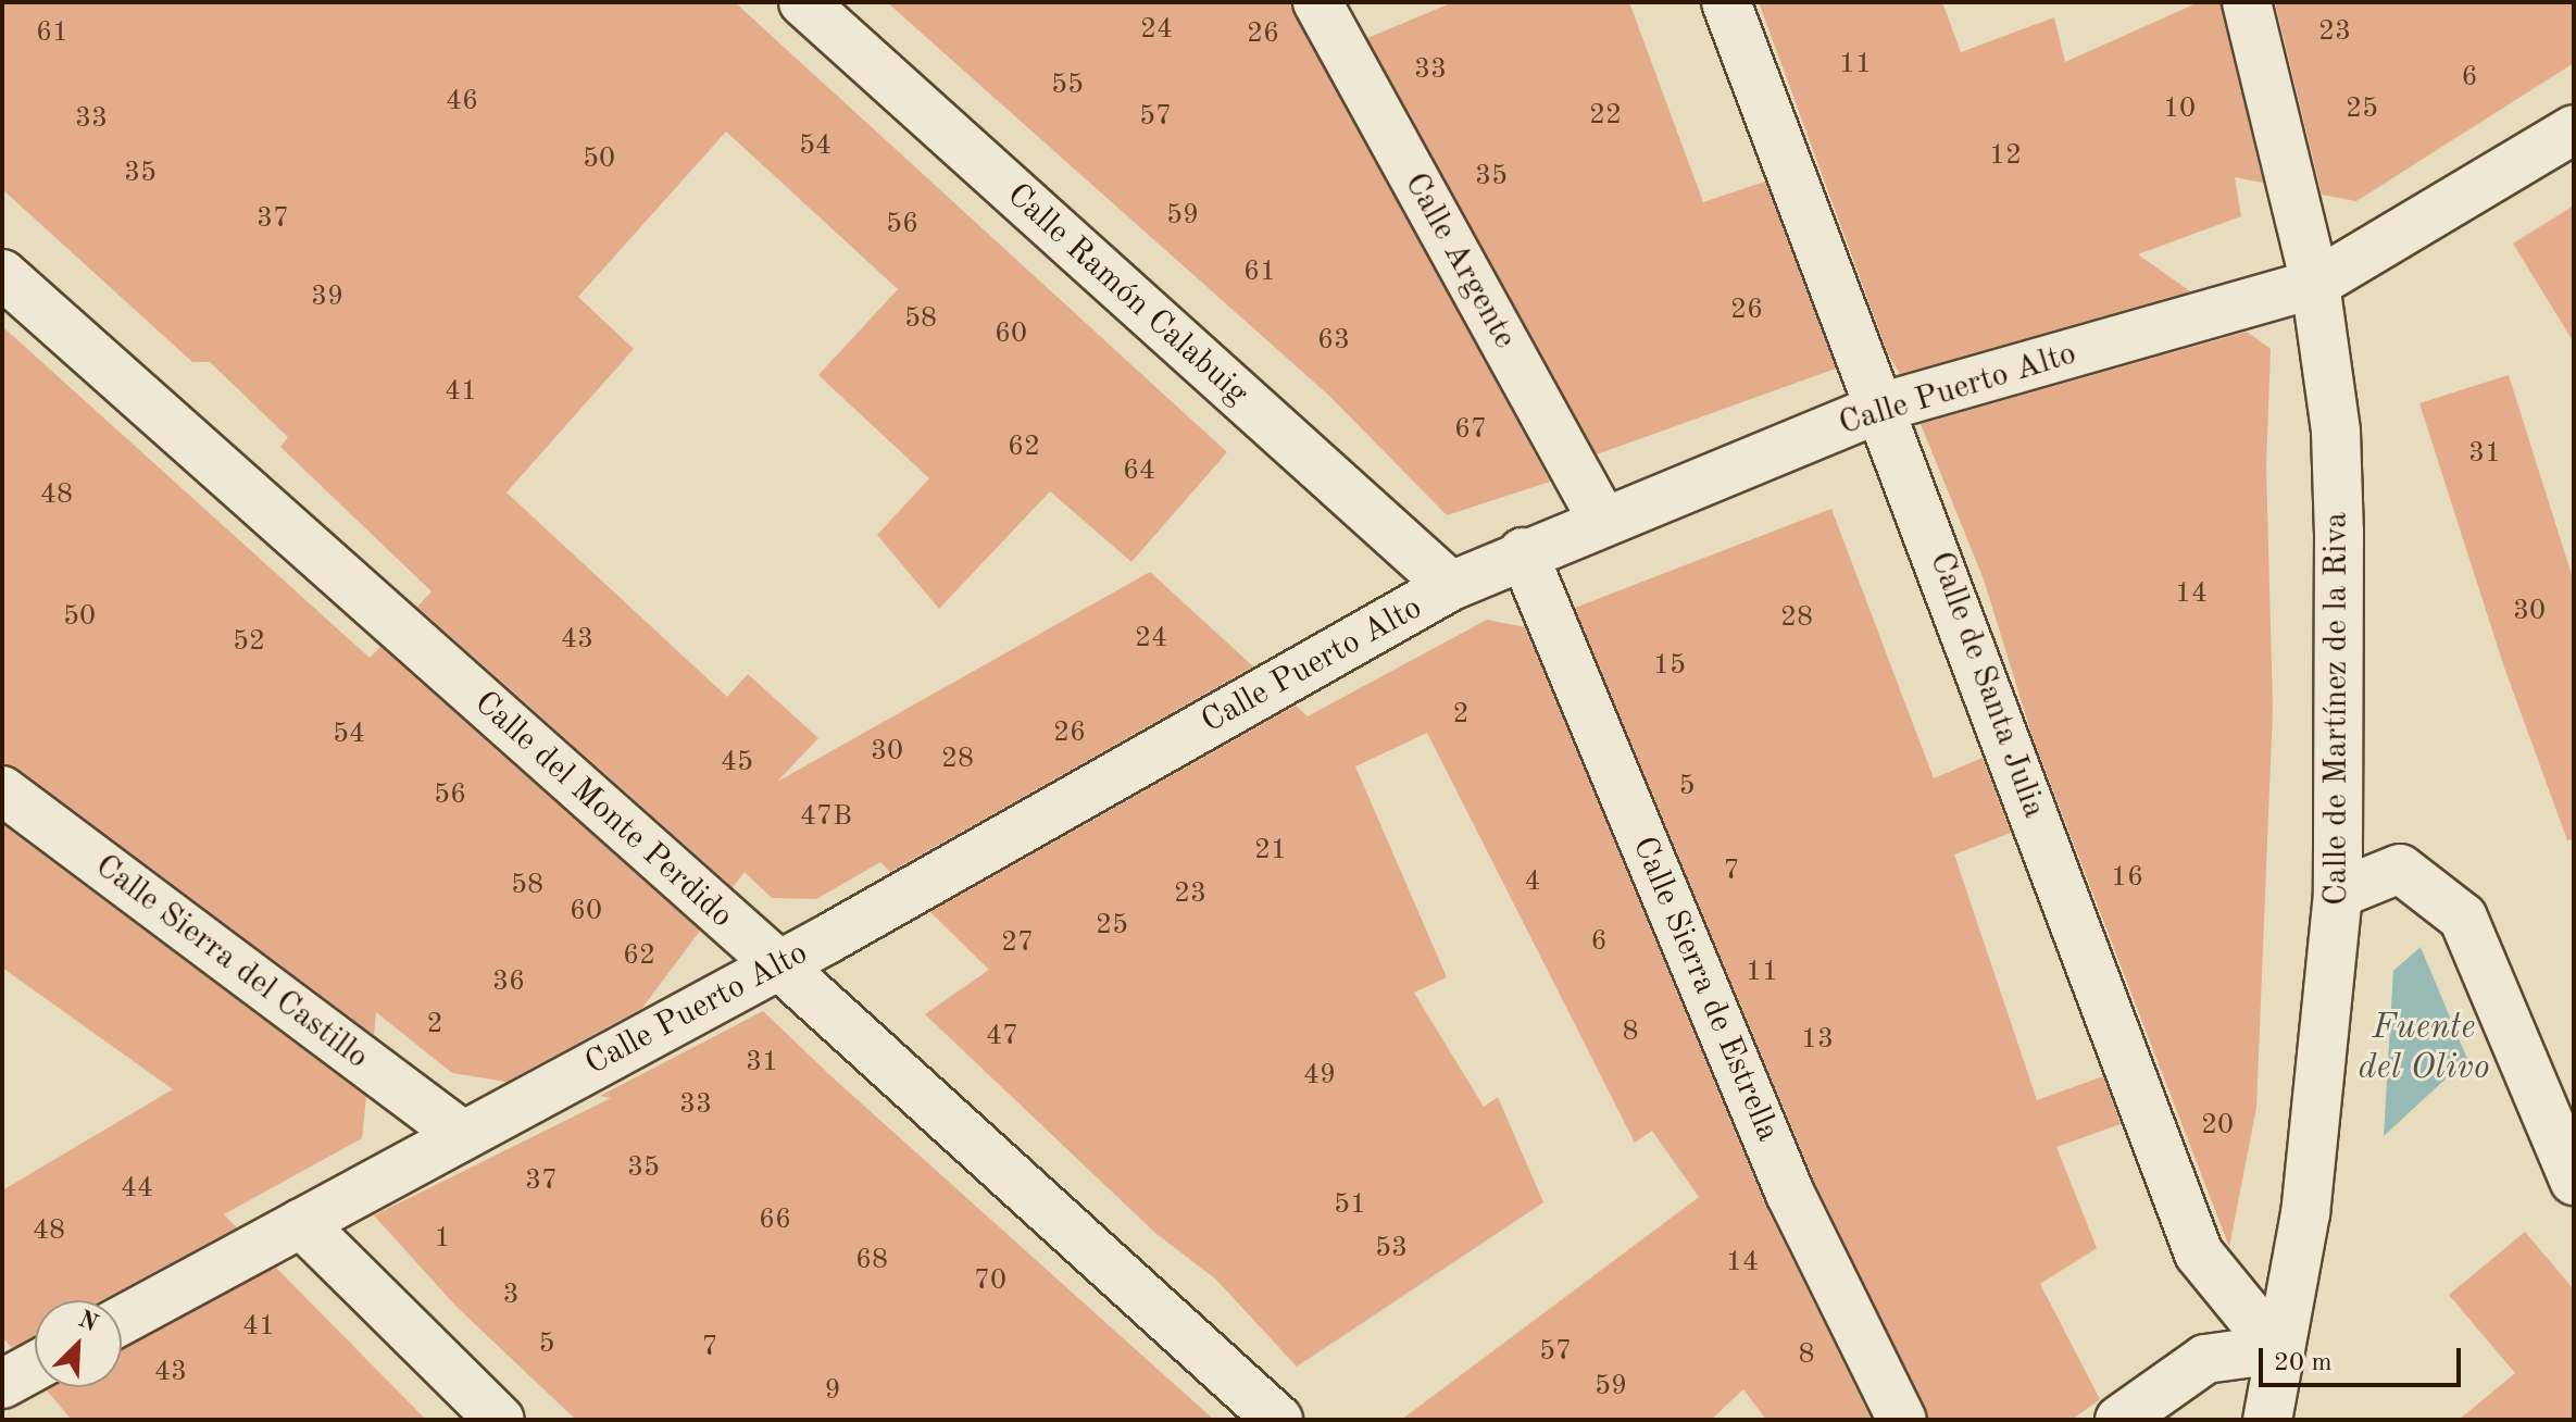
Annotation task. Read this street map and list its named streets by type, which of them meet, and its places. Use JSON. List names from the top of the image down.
{
  "streets": {
    "street": [
      "Calle Argente",
      "Calle Ramón Calabuig",
      "Calle Puerto Alto",
      "Calle de Santa Julia",
      "Calle de Martínez de la Riva",
      "Calle del Monte Perdido",
      "Calle Sierra del Castillo",
      "Calle Sierra de Estrella"
    ]
  },
  "crossings": [
    ["Calle Argente", "Calle Puerto Alto"],
    ["Calle Ramón Calabuig", "Calle Puerto Alto"],
    ["Calle Puerto Alto", "Calle de Santa Julia"],
    ["Calle Puerto Alto", "Calle de Martínez de la Riva"],
    ["Calle Puerto Alto", "Calle del Monte Perdido"],
    ["Calle Puerto Alto", "Calle Sierra del Castillo"],
    ["Calle Puerto Alto", "Calle Sierra de Estrella"],
    ["Calle de Santa Julia", "Calle de Martínez de la Riva"]
  ],
  "water": ["Fuente del Olivo"],
  "house_numbers": [
    "24",
    "23",
    "61",
    "26",
    "11",
    "33",
    "6",
    "55",
    "46",
    "10",
    "25",
    "22",
    "57",
    "33",
    "54",
    "12",
    "50",
    "35",
    "35",
    "59",
    "37",
    "56",
    "61",
    "39",
    "26",
    "58",
    "60",
    "63",
    "41",
    "67",
    "62",
    "31",
    "64",
    "48",
    "14",
    "30",
    "50",
    "28",
    "24",
    "43",
    "52",
    "15",
    "2",
    "26",
    "54",
    "30",
    "28",
    "45",
    "5",
    "56",
    "47B",
    "21",
    "7",
    "16",
    "4",
    "58",
    "23",
    "60",
    "25",
    "6",
    "27",
    "62",
    "11",
    "36",
    "2",
    "8",
    "47",
    "13",
    "31",
    "49",
    "33",
    "20",
    "35",
    "37",
    "44",
    "51",
    "66",
    "48",
    "1",
    "53",
    "68",
    "14",
    "70",
    "3",
    "41",
    "5",
    "7",
    "57",
    "8",
    "43",
    "59",
    "9"
  ],
  "scale_bar": "20 m",
  "north": "top right"
}
